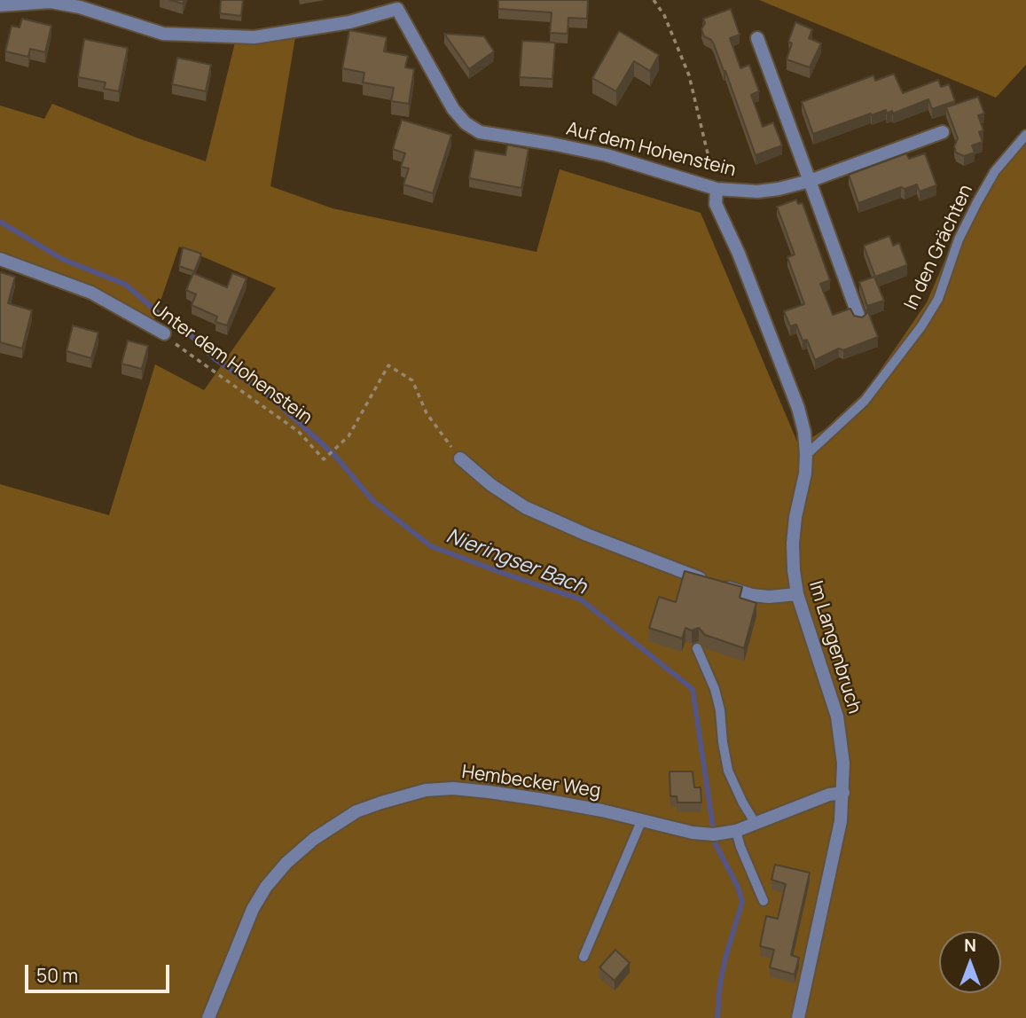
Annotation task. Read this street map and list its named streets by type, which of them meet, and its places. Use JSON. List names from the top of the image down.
{
  "streets": {
    "street": [
      "Auf dem Hohenstein",
      "Unter dem Hohenstein",
      "Im Langenbruch",
      "Hembecker Weg"
    ],
    "lane": ["In den Grächten"]
  },
  "crossings": [
    ["Auf dem Hohenstein", "Im Langenbruch"],
    ["In den Grächten", "Im Langenbruch"],
    ["Im Langenbruch", "Hembecker Weg"]
  ],
  "water": ["Nieringser Bach"],
  "scale_bar": "50 m",
  "north": "top"
}
